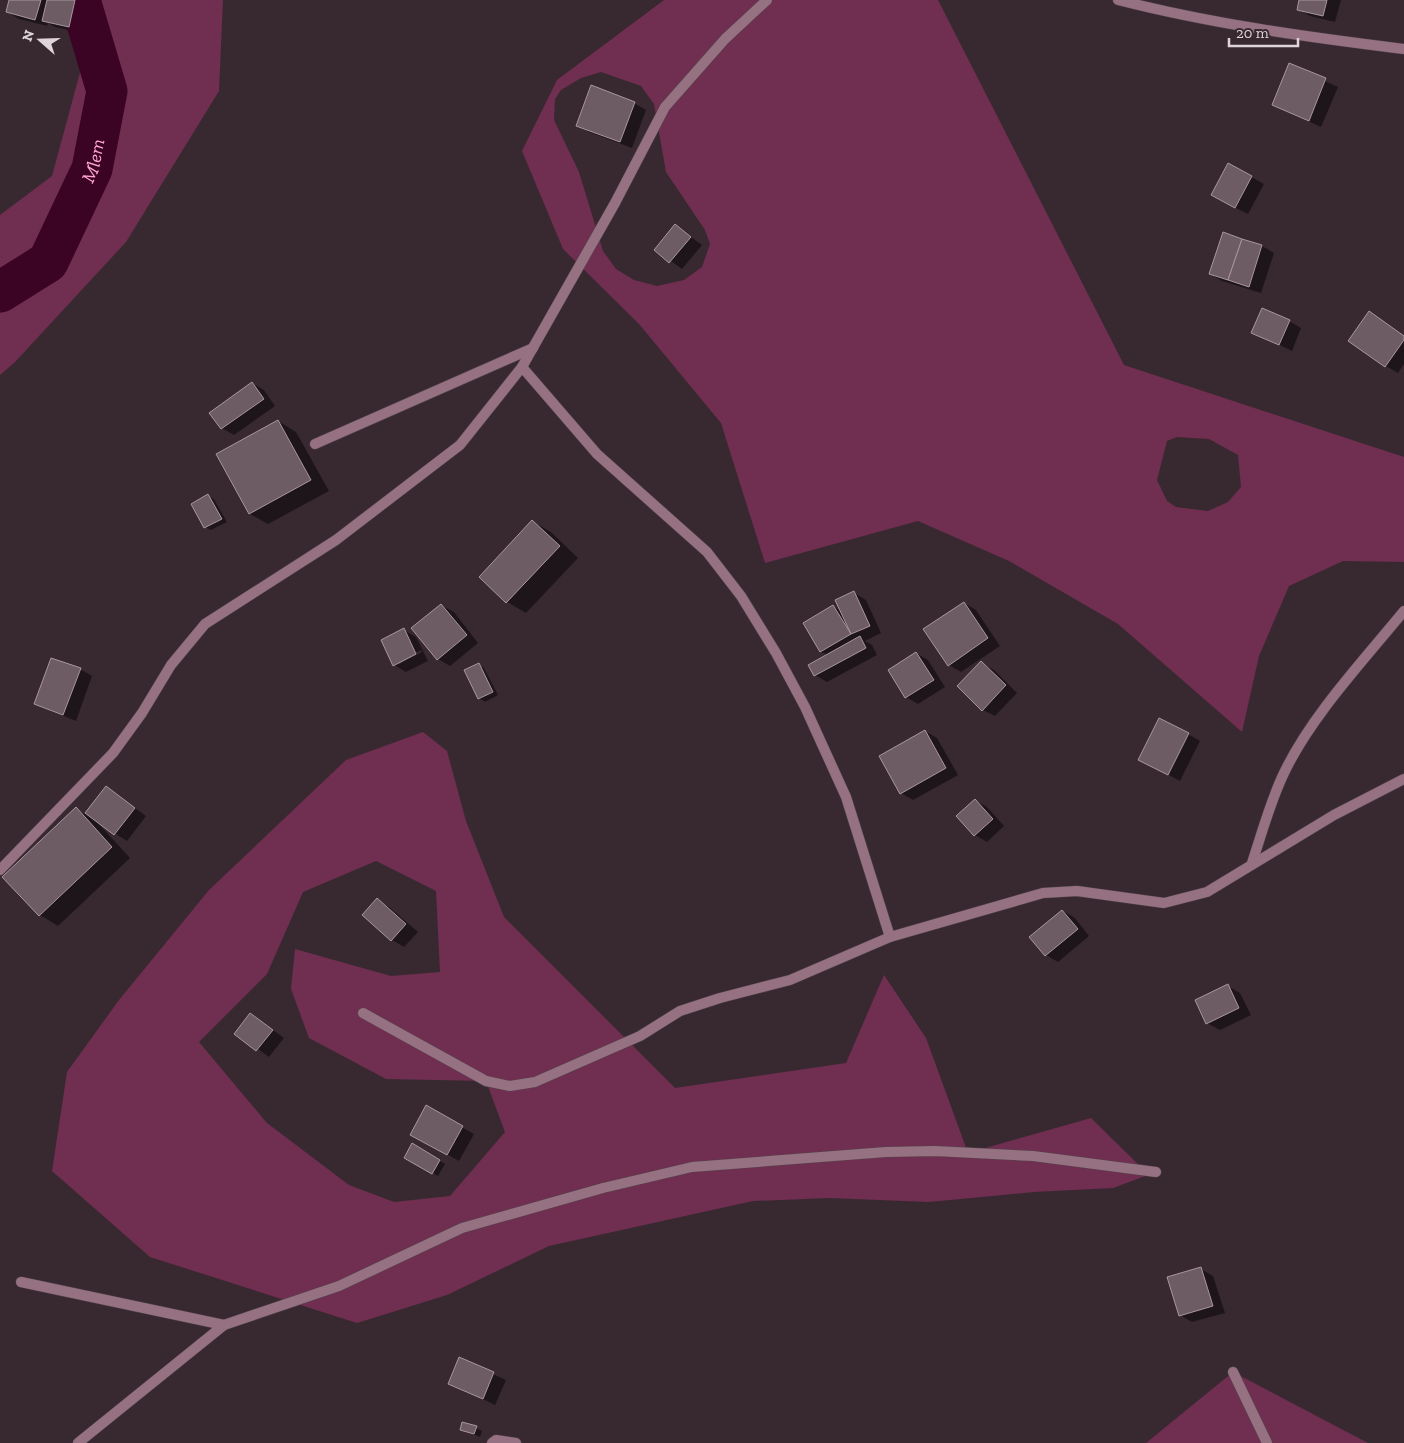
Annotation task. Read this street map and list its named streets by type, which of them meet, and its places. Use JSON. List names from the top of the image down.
{
  "water": ["Mlem"],
  "scale_bar": "20 m",
  "north": "left"
}
